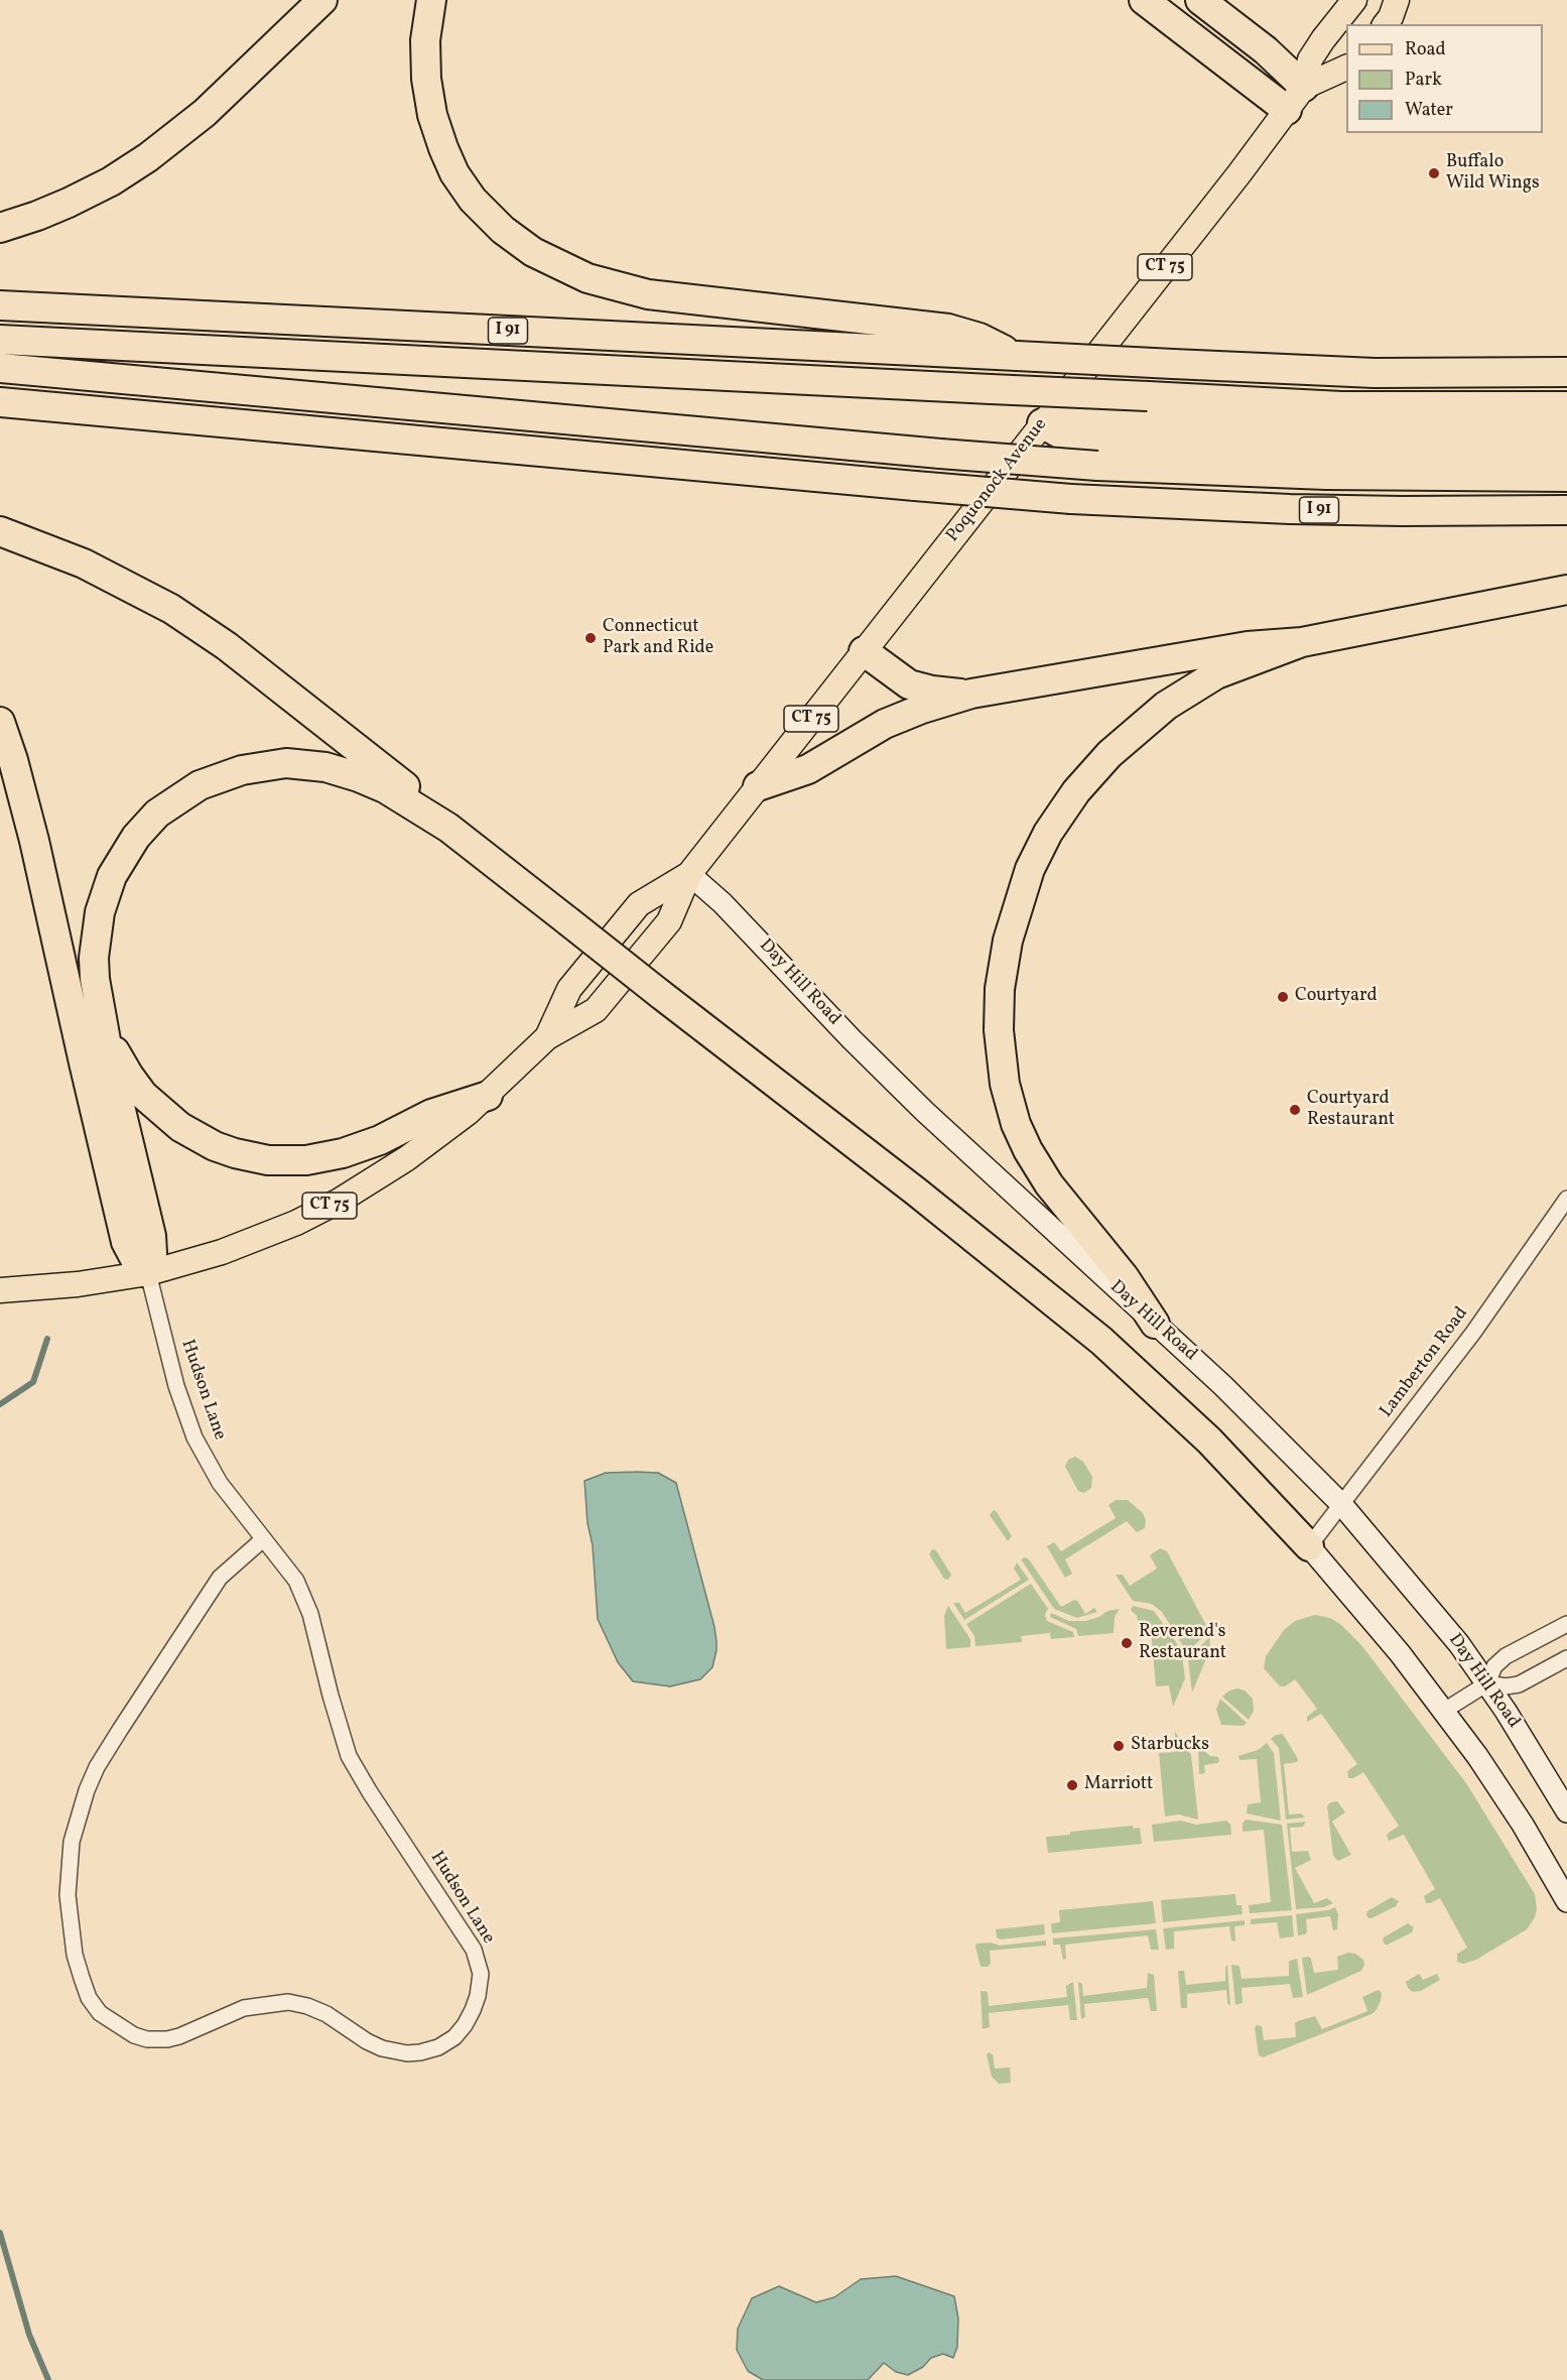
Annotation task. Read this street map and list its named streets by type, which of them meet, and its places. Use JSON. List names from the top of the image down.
{
  "streets": {
    "highway": ["I 91"],
    "main road": ["CT 75", "Poquonock Avenue", "Day Hill Road"],
    "street": ["Lamberton Road", "Hudson Lane"]
  },
  "crossings": [
    ["Poquonock Avenue", "Day Hill Road"],
    ["Poquonock Avenue", "Hudson Lane"],
    ["Day Hill Road", "Lamberton Road"]
  ],
  "places": [
    "Buffalo Wild Wings",
    "Connecticut Park and Ride",
    "Courtyard",
    "Courtyard Restaurant",
    "Reverend's Restaurant",
    "Starbucks",
    "Marriott"
  ],
  "legend": ["Road", "Park", "Water"]
}
